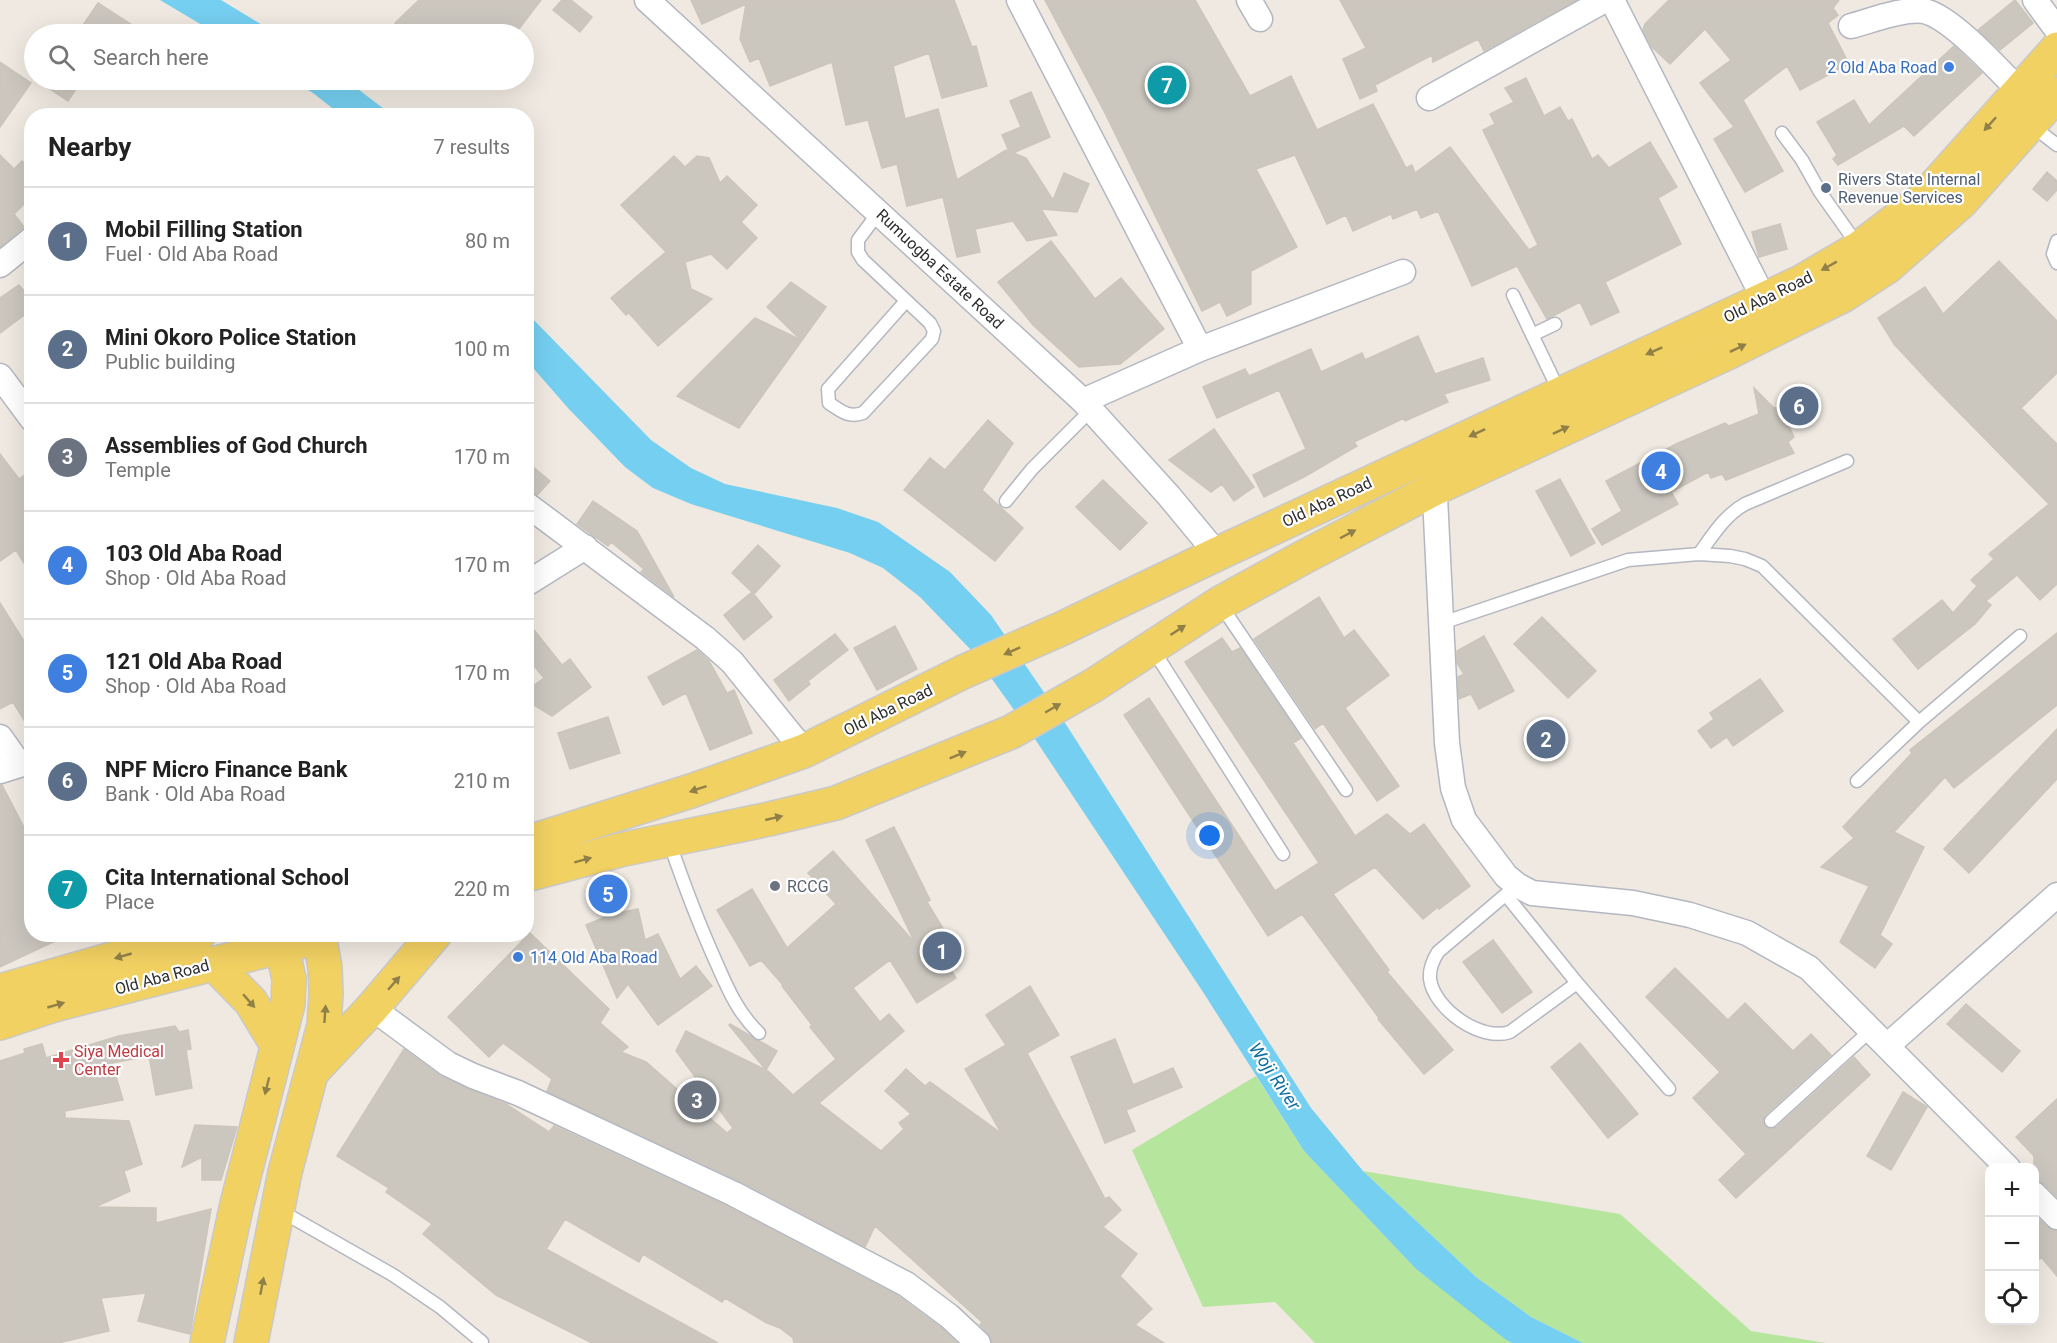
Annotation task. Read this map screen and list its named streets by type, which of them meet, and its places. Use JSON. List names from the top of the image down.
{
  "streets": {
    "main road": ["Old Aba Road"],
    "street": ["Rumuogba Estate Road"]
  },
  "crossings": [
    ["Rumuogba Estate Road", "Old Aba Road"]
  ],
  "water": ["Woji River"],
  "places": {
    "other": [
      "2 Old Aba Road",
      "Rivers State Internal Revenue Services",
      "RCCG",
      "114 Old Aba Road"
    ],
    "health": ["Siya Medical Center"]
  },
  "page": {
    "search": "Search here",
    "pins": [
      "7",
      "6",
      "4",
      "2",
      "5",
      "1",
      "3"
    ],
    "heading": ["Nearby", "7 results"],
    "list": [
      {
        "mark": "1",
        "name": "Mobil Filling Station",
        "note": "Fuel · Old Aba Road",
        "value": "80 m"
      },
      {
        "mark": "2",
        "name": "Mini Okoro Police Station",
        "note": "Public building",
        "value": "100 m"
      },
      {
        "mark": "3",
        "name": "Assemblies of God Church",
        "note": "Temple",
        "value": "170 m"
      },
      {
        "mark": "4",
        "name": "103 Old Aba Road",
        "note": "Shop · Old Aba Road",
        "value": "170 m"
      },
      {
        "mark": "5",
        "name": "121 Old Aba Road",
        "note": "Shop · Old Aba Road",
        "value": "170 m"
      },
      {
        "mark": "6",
        "name": "NPF Micro Finance Bank",
        "note": "Bank · Old Aba Road",
        "value": "210 m"
      },
      {
        "mark": "7",
        "name": "Cita International School",
        "note": "Place",
        "value": "220 m"
      }
    ],
    "map_buttons": ["+", "−"]
  }
}
